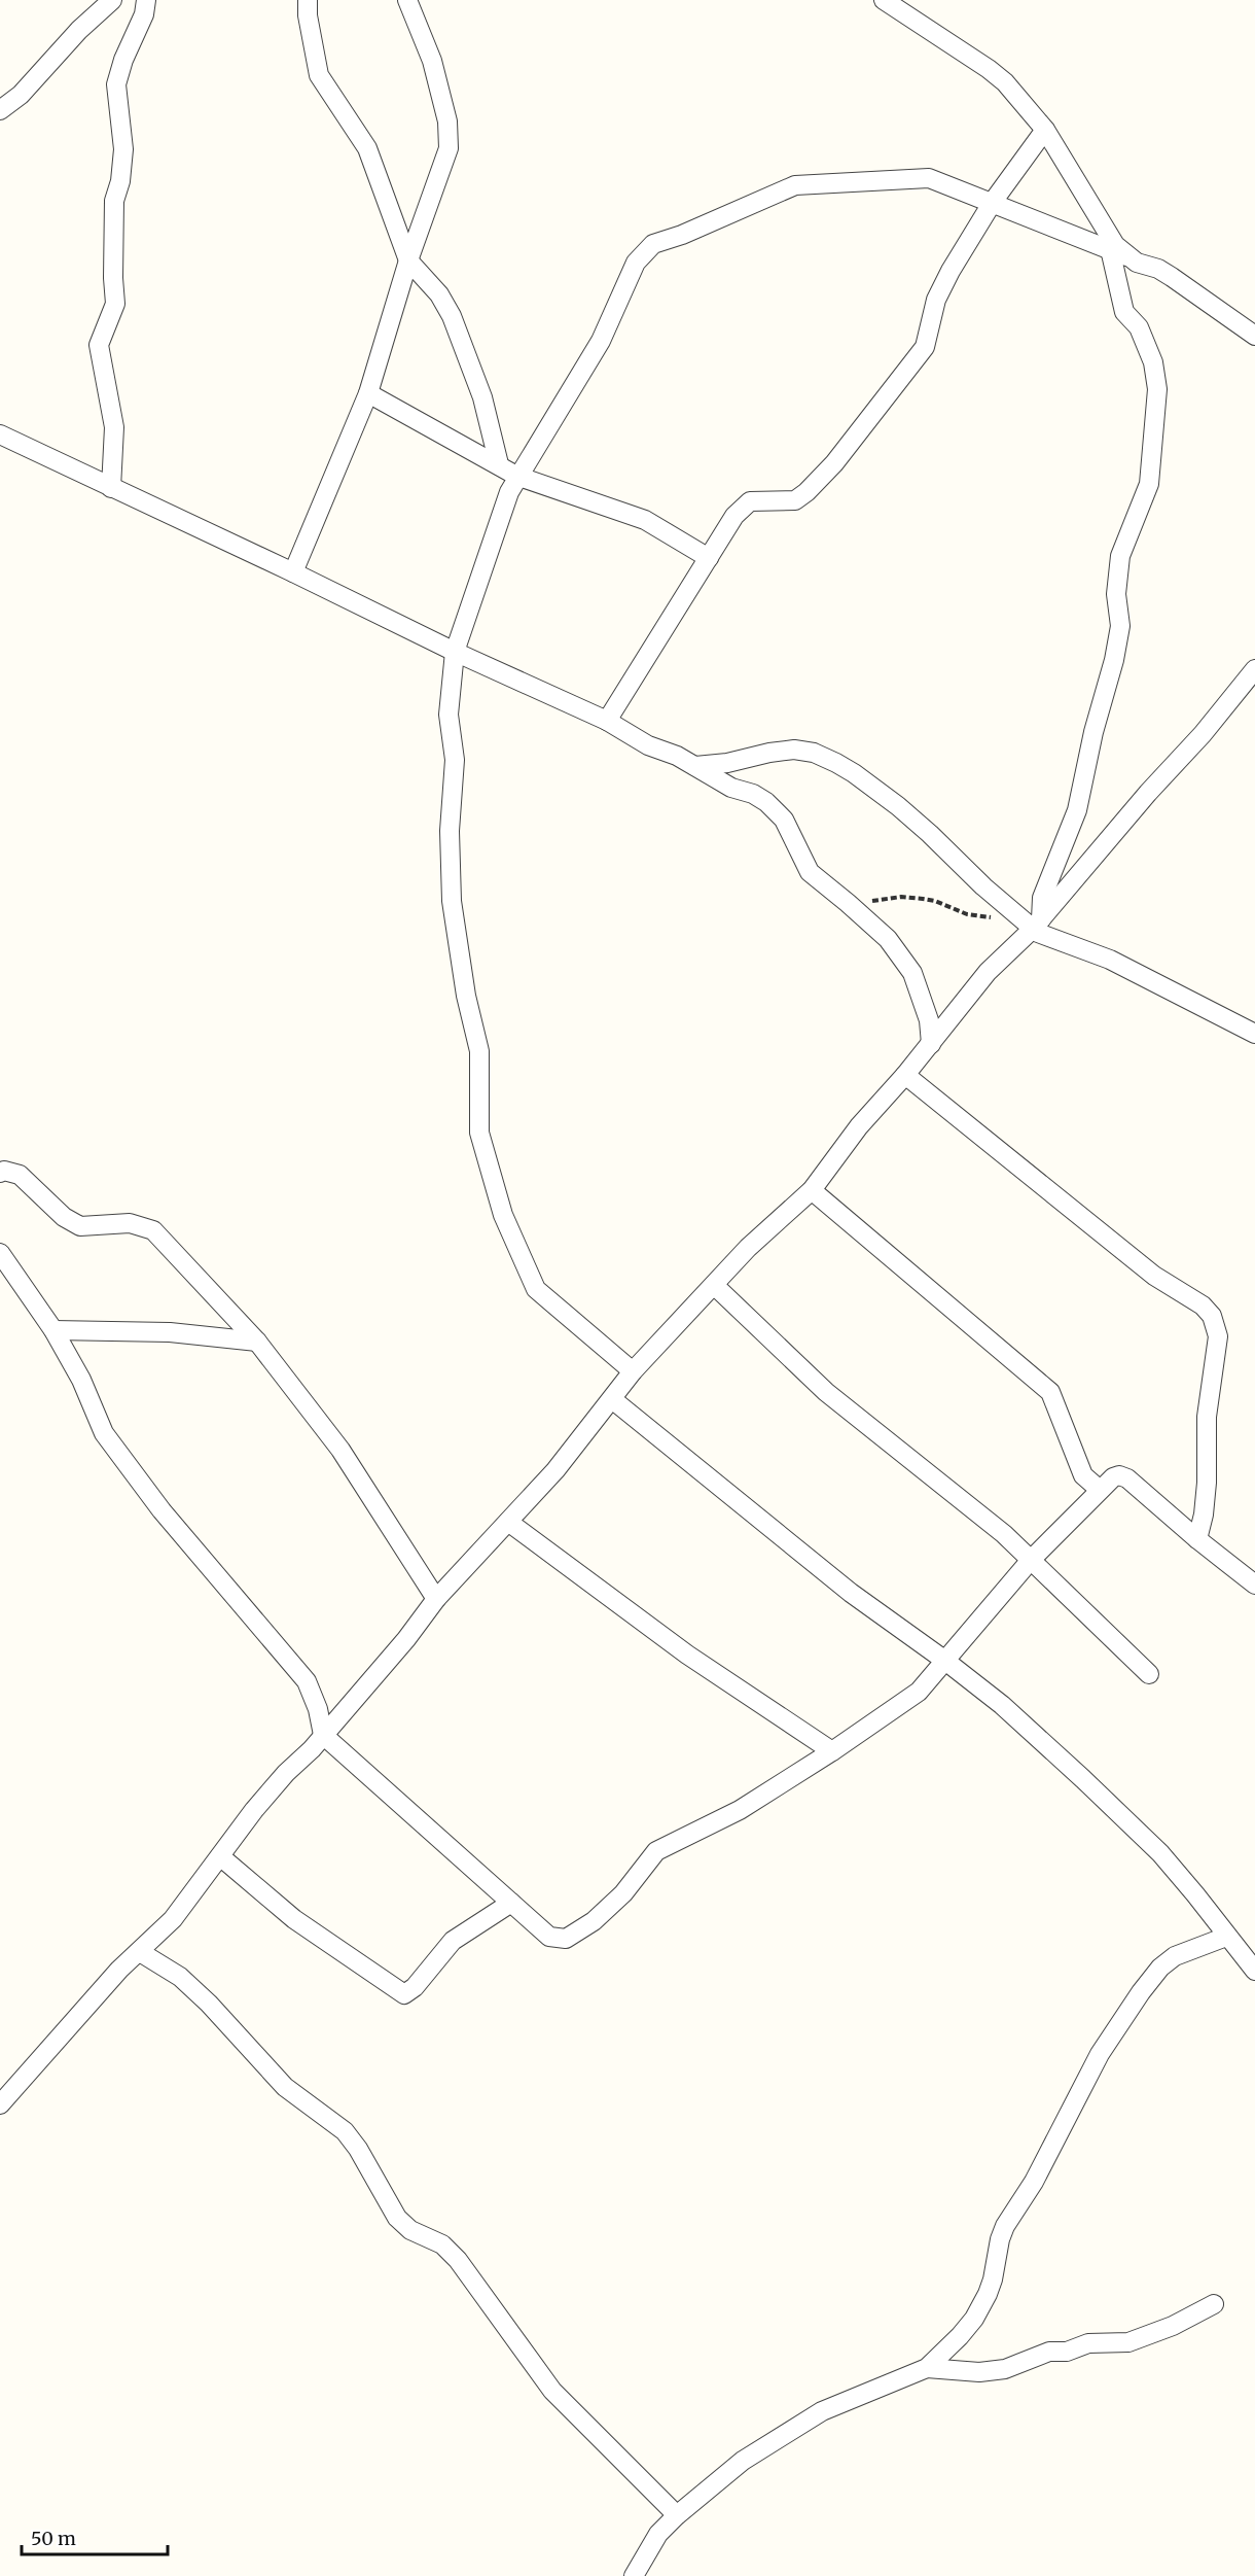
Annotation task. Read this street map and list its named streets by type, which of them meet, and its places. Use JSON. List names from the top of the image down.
{
  "scale_bar": "50 m"
}
